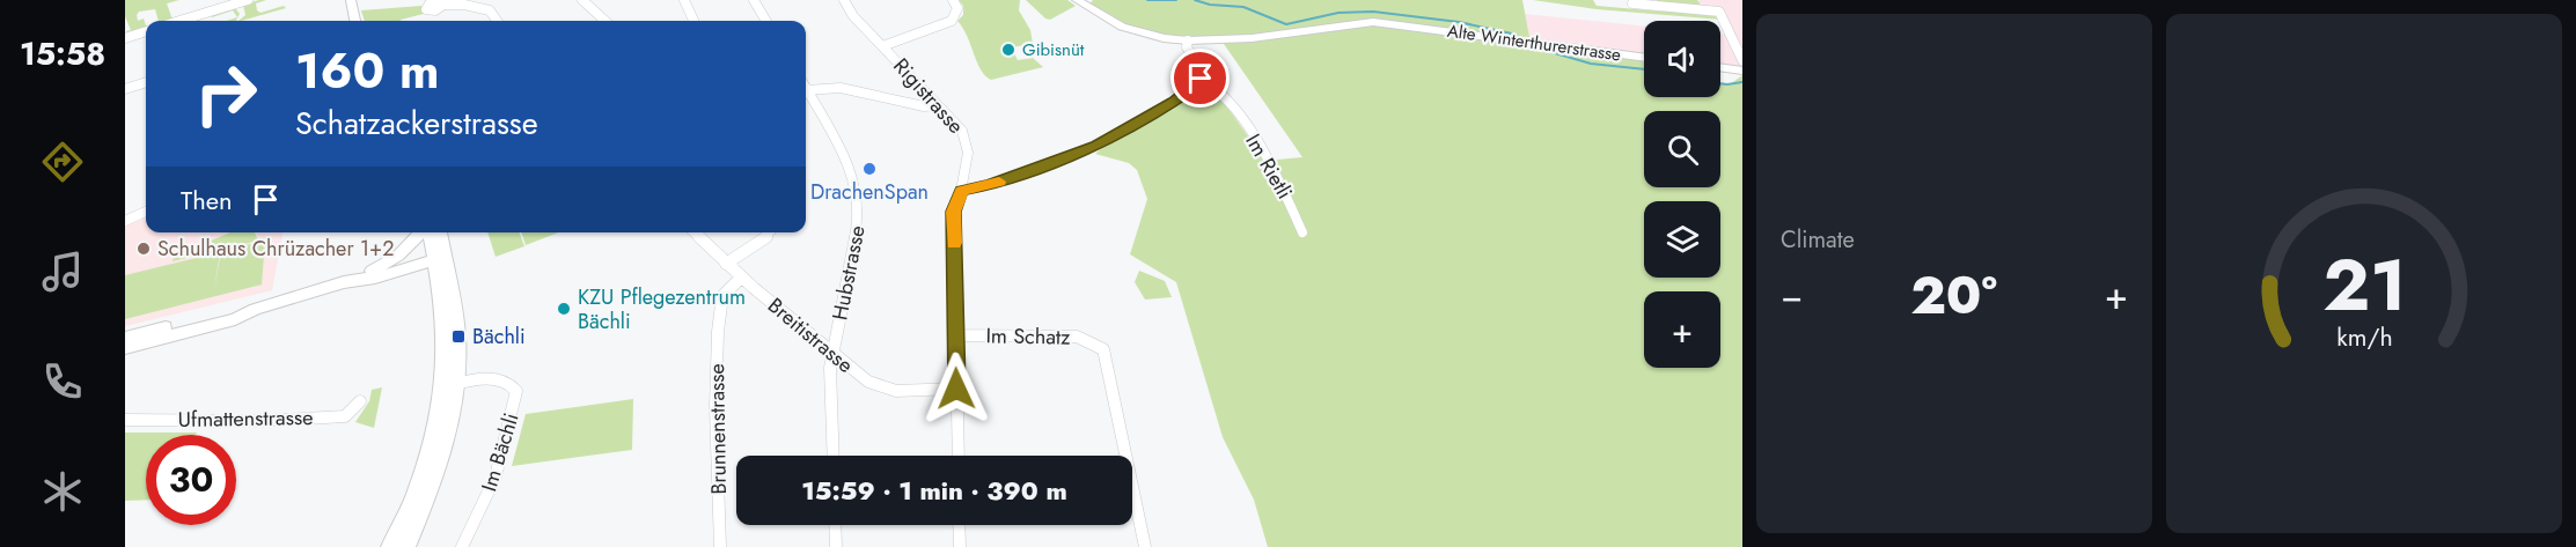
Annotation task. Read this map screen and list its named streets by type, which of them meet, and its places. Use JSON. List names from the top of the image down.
{
  "streets": {
    "main road": ["Alte Winterthurerstrasse"],
    "street": [
      "Rigistrasse",
      "Im Rietli",
      "Hubstrasse",
      "Breitistrasse",
      "Im Schatz",
      "Ufmattenstrasse",
      "Brunnenstrasse",
      "Im Bächli"
    ]
  },
  "crossings": [
    ["Rigistrasse", "Breitistrasse"],
    ["Rigistrasse", "Im Schatz"],
    ["Hubstrasse", "Breitistrasse"],
    ["Breitistrasse", "Brunnenstrasse"]
  ],
  "places": {
    "other": [
      "Gibisnüt",
      "DrachenSpan",
      "Schulhaus Chrüzacher 1+2",
      "KZU Pflegezentrum Bächli"
    ],
    "transit": ["Bächli"]
  },
  "page": {
    "tabs": "15:58",
    "tile": "Climate",
    "map_buttons": "+",
    "turn": ["160 m", "Schatzackerstrasse"],
    "then": "Then",
    "heat": ["−", "20°", "+"],
    "limit": "30",
    "trip": "15:59 · 1 min · 390 m",
    "gauge": ["21", "km/h"]
  }
}
